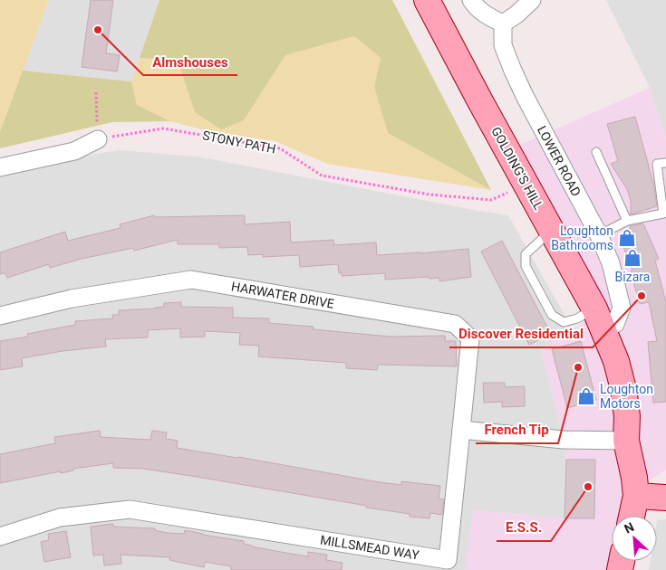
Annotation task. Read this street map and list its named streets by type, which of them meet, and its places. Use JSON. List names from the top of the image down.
{
  "streets": {
    "main road": ["GOLDING'S HILL"],
    "street": ["LOWER ROAD", "HARWATER DRIVE", "MILLSMEAD WAY"],
    "path": ["STONY PATH"]
  },
  "crossings": [
    ["STONY PATH", "GOLDING'S HILL"],
    ["LOWER ROAD", "GOLDING'S HILL"],
    ["HARWATER DRIVE", "MILLSMEAD WAY"]
  ],
  "places": {
    "other": [
      "Almshouses",
      "Discover Residential",
      "French Tip",
      "E.S.S."
    ],
    "shop": ["Loughton Bathrooms", "Bizara", "Loughton Motors"]
  },
  "north": "top left"
}
